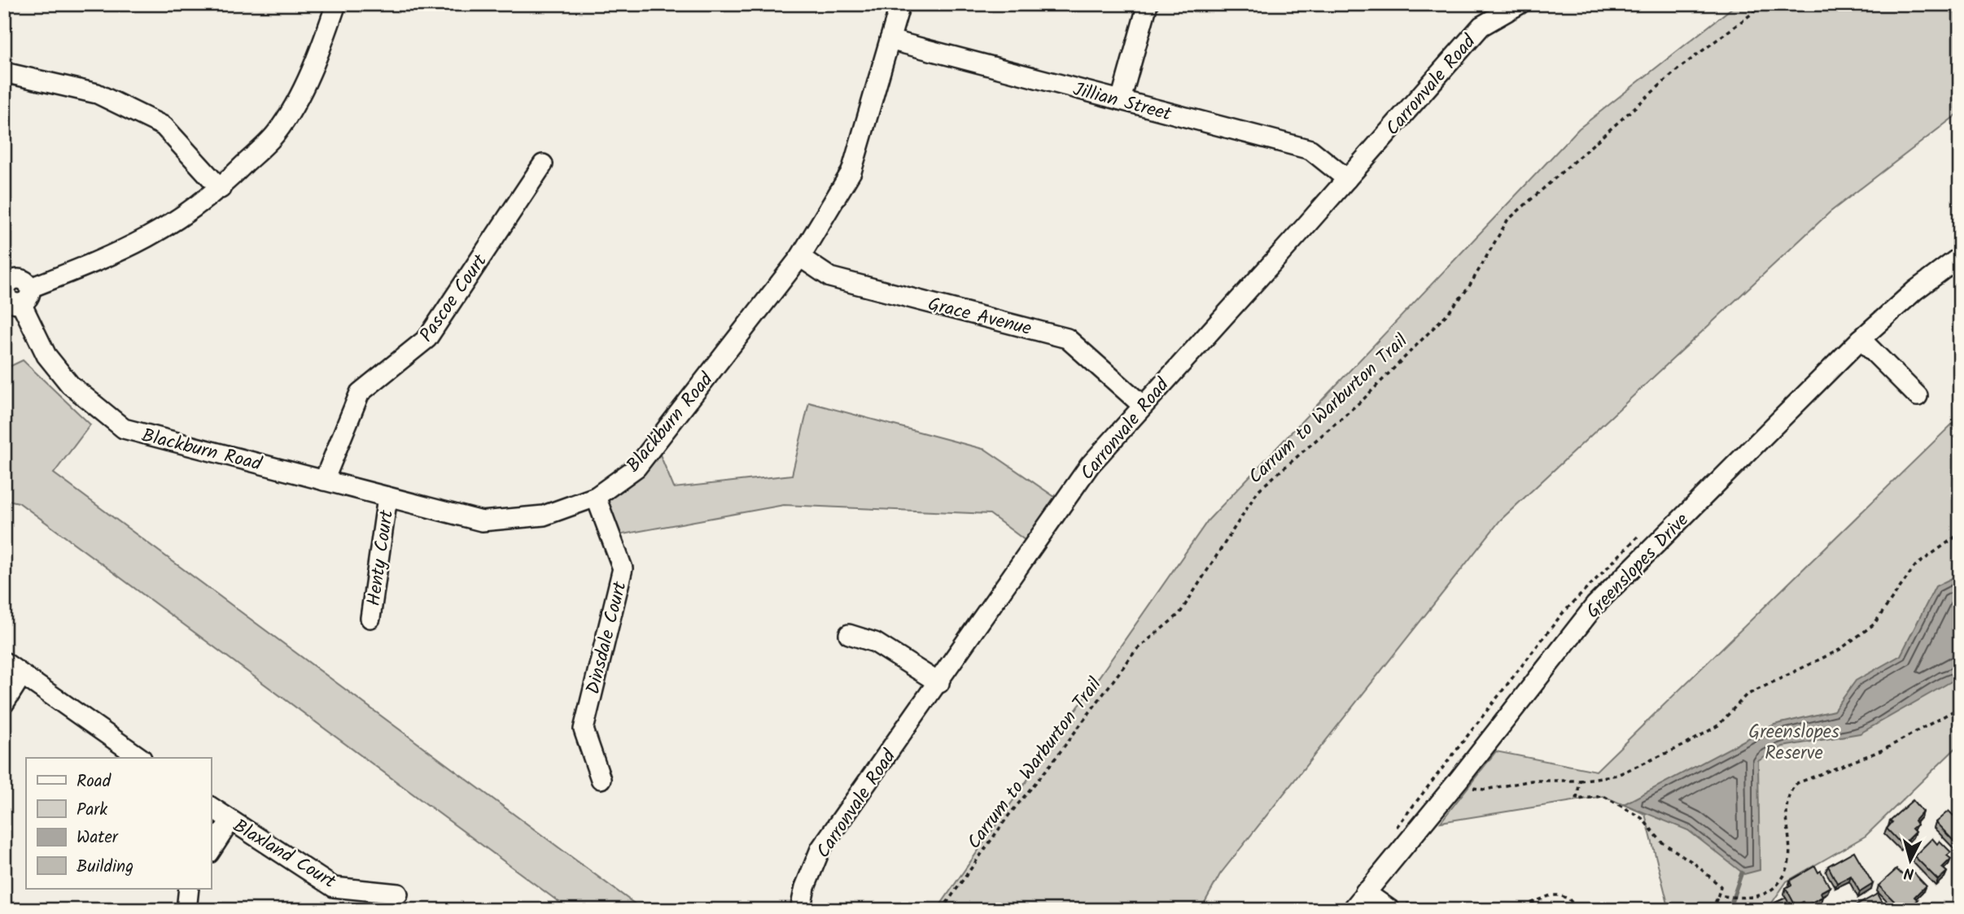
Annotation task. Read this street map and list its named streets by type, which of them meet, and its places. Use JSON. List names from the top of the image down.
{
  "streets": {
    "street": [
      "Carronvale Road",
      "Jillian Street",
      "Pascoe Court",
      "Grace Avenue",
      "Blackburn Road",
      "Henty Court",
      "Greenslopes Drive",
      "Dinsdale Court",
      "Blaxland Court"
    ],
    "path": ["Carrum to Warburton Trail"]
  },
  "crossings": [
    ["Carronvale Road", "Jillian Street"],
    ["Carronvale Road", "Grace Avenue"],
    ["Jillian Street", "Blackburn Road"],
    ["Pascoe Court", "Blackburn Road"],
    ["Grace Avenue", "Blackburn Road"],
    ["Blackburn Road", "Henty Court"],
    ["Blackburn Road", "Dinsdale Court"]
  ],
  "parks": ["Greenslopes Reserve"],
  "legend": [
    "Road",
    "Park",
    "Water",
    "Building"
  ],
  "north": "bottom"
}
